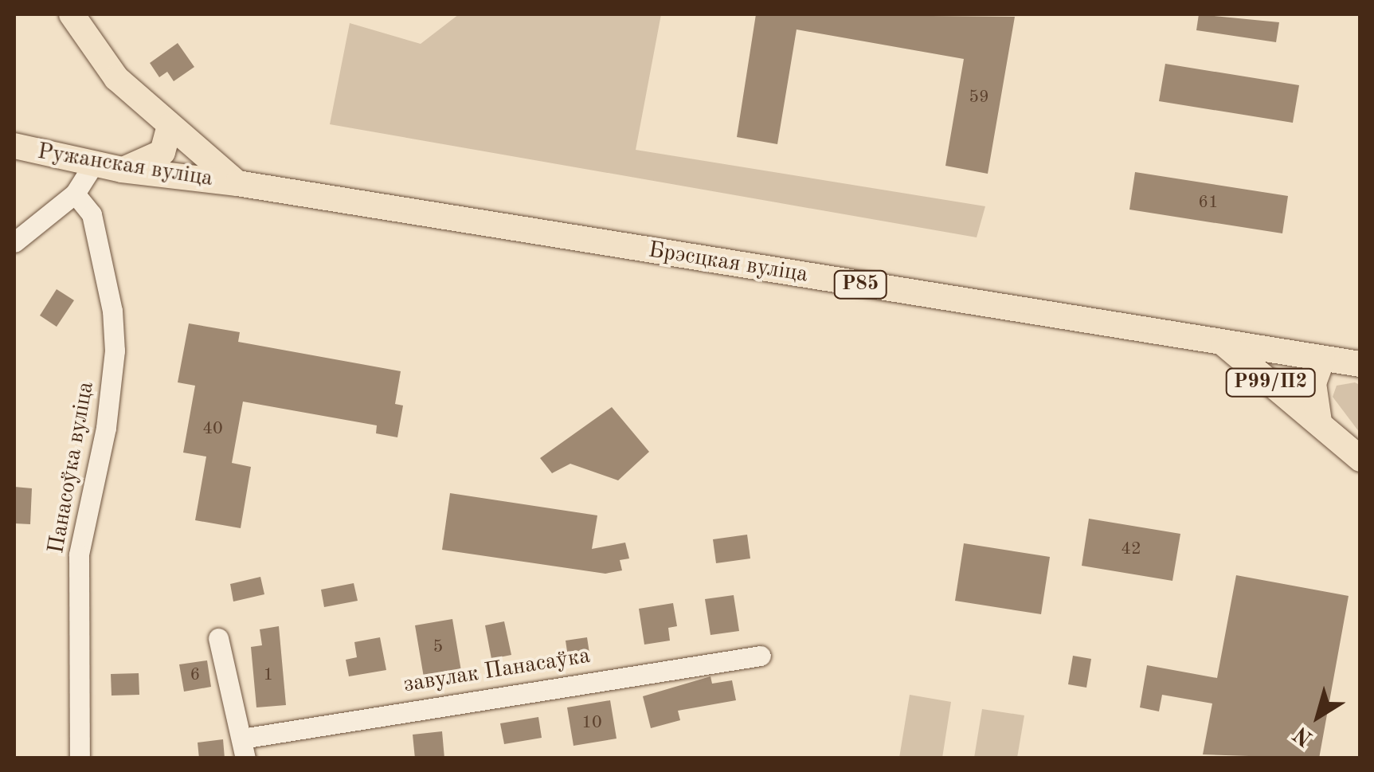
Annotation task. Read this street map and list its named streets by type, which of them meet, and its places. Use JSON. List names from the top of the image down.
{
  "streets": {
    "main road": [
      "Ружанская вуліца",
      "Брэсцкая вуліца",
      "Р85",
      "Р99/П2"
    ],
    "street": ["Панасоўка вуліца", "завулак Панасаўка"]
  },
  "crossings": [
    ["Ружанская вуліца", "Брэсцкая вуліца"],
    ["Брэсцкая вуліца", "Р99/П2"]
  ],
  "house_numbers": [
    "59",
    "61",
    "40",
    "42",
    "5",
    "6",
    "1",
    "10"
  ],
  "north": "bottom left"
}
